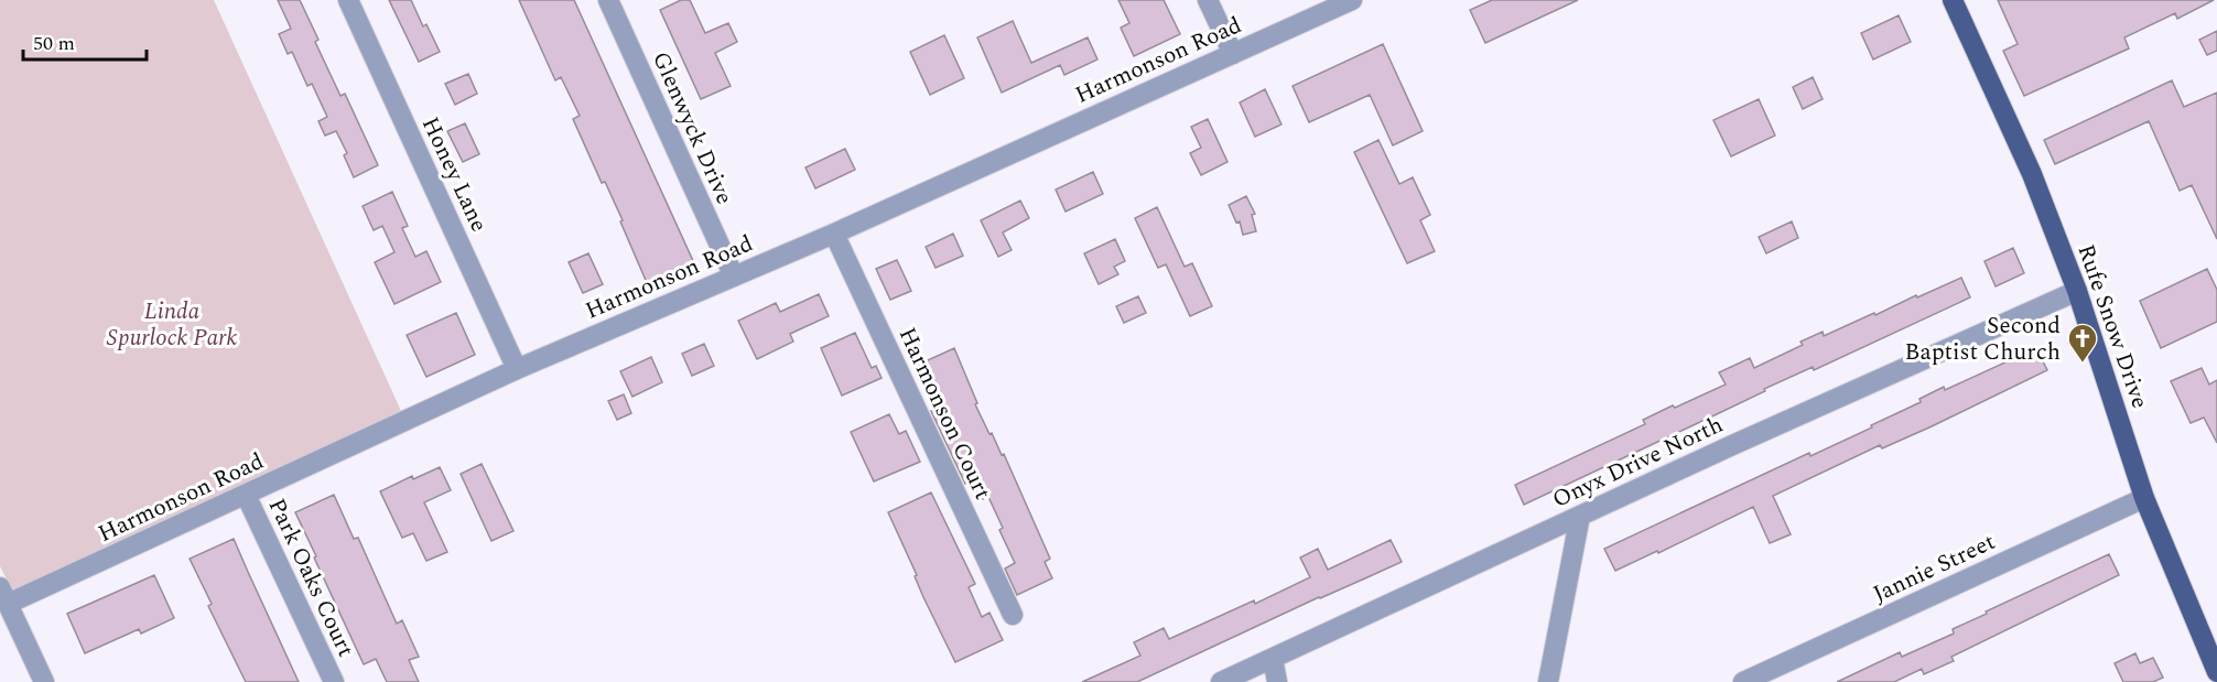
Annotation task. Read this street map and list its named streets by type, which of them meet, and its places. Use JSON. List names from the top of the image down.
{
  "streets": {
    "main road": ["Rufe Snow Drive"],
    "street": [
      "Harmonson Road",
      "Glenwyck Drive",
      "Honey Lane",
      "Harmonson Court",
      "Onyx Drive North",
      "Jannie Street",
      "Park Oaks Court"
    ]
  },
  "crossings": [
    ["Harmonson Road", "Glenwyck Drive"],
    ["Harmonson Road", "Honey Lane"],
    ["Harmonson Road", "Harmonson Court"],
    ["Harmonson Road", "Park Oaks Court"],
    ["Rufe Snow Drive", "Onyx Drive North"],
    ["Rufe Snow Drive", "Jannie Street"]
  ],
  "parks": ["Linda Spurlock Park"],
  "places": {
    "church": ["Second Baptist Church"]
  },
  "scale_bar": "50 m"
}
